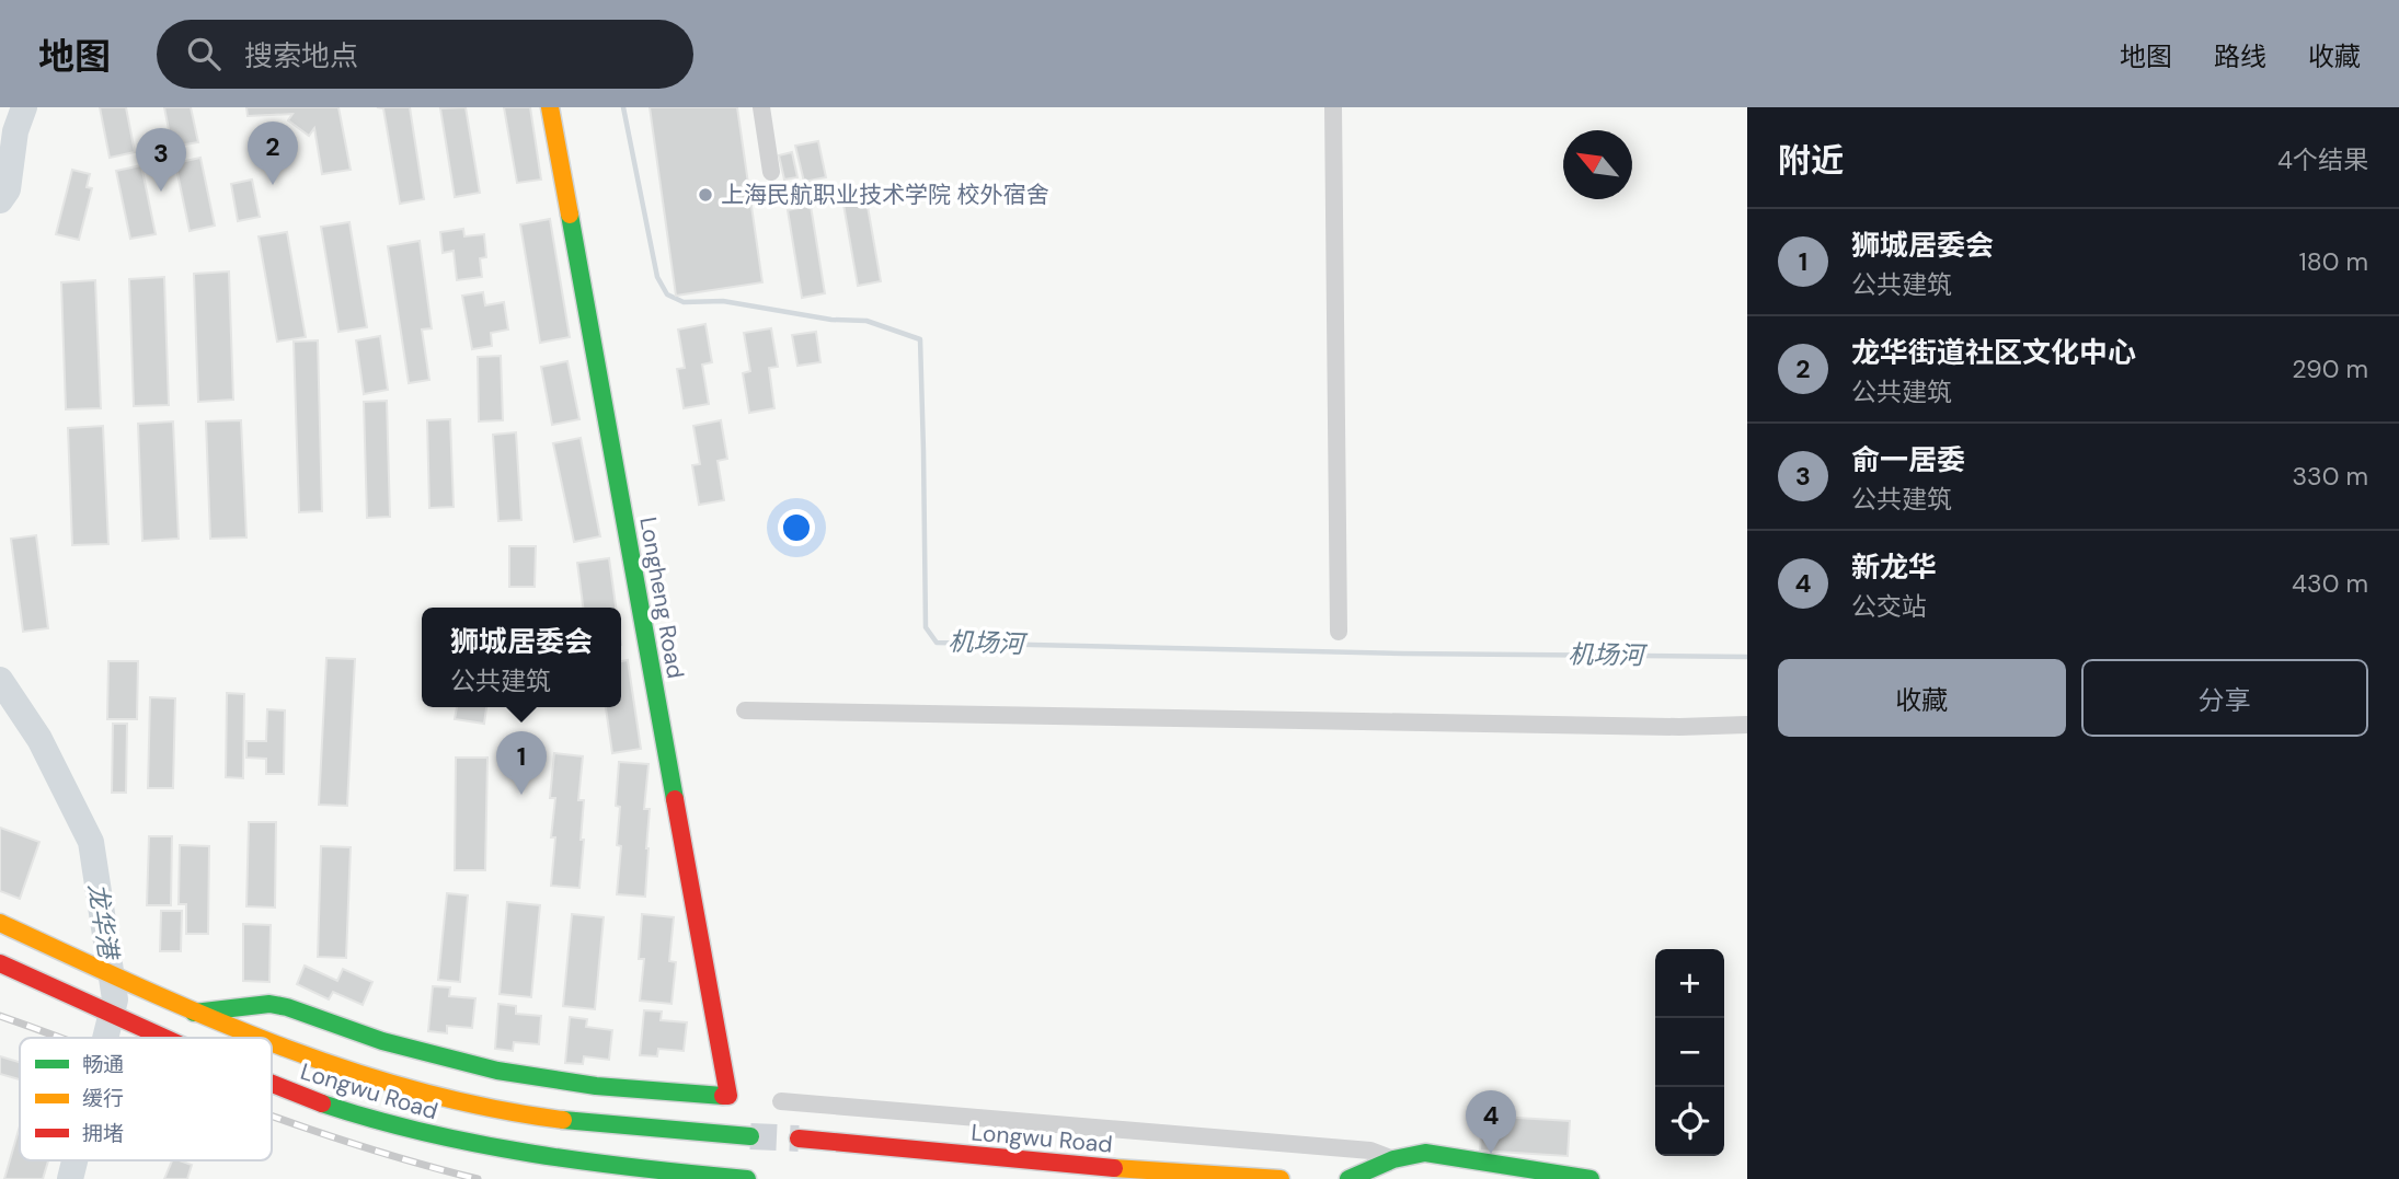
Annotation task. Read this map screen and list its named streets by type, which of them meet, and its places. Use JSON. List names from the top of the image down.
{
  "streets": {
    "main road": ["Longheng Road", "Longwu Road"]
  },
  "crossings": [
    ["Longheng Road", "Longwu Road"]
  ],
  "water": ["机场河", "龙华港"],
  "places": ["上海民航职业技术学院 校外宿舍"],
  "legend": ["畅通", "缓行", "拥堵"],
  "north": "top left",
  "page": {
    "header": "地图",
    "search": "搜索地点",
    "nav": ["地图", "路线", "收藏"],
    "heading": ["附近", "4个结果"],
    "pins": [
      "2",
      "3",
      "1",
      "4"
    ],
    "list": [
      {
        "mark": "1",
        "name": "狮城居委会",
        "note": "公共建筑",
        "value": "180 m"
      },
      {
        "mark": "2",
        "name": "龙华街道社区文化中心",
        "note": "公共建筑",
        "value": "290 m"
      },
      {
        "mark": "3",
        "name": "俞一居委",
        "note": "公共建筑",
        "value": "330 m"
      },
      {
        "mark": "4",
        "name": "新龙华",
        "note": "公交站",
        "value": "430 m"
      }
    ],
    "popup": ["狮城居委会", "公共建筑"],
    "buttons": ["收藏", "分享"],
    "map_buttons": ["+", "−"]
  }
}
